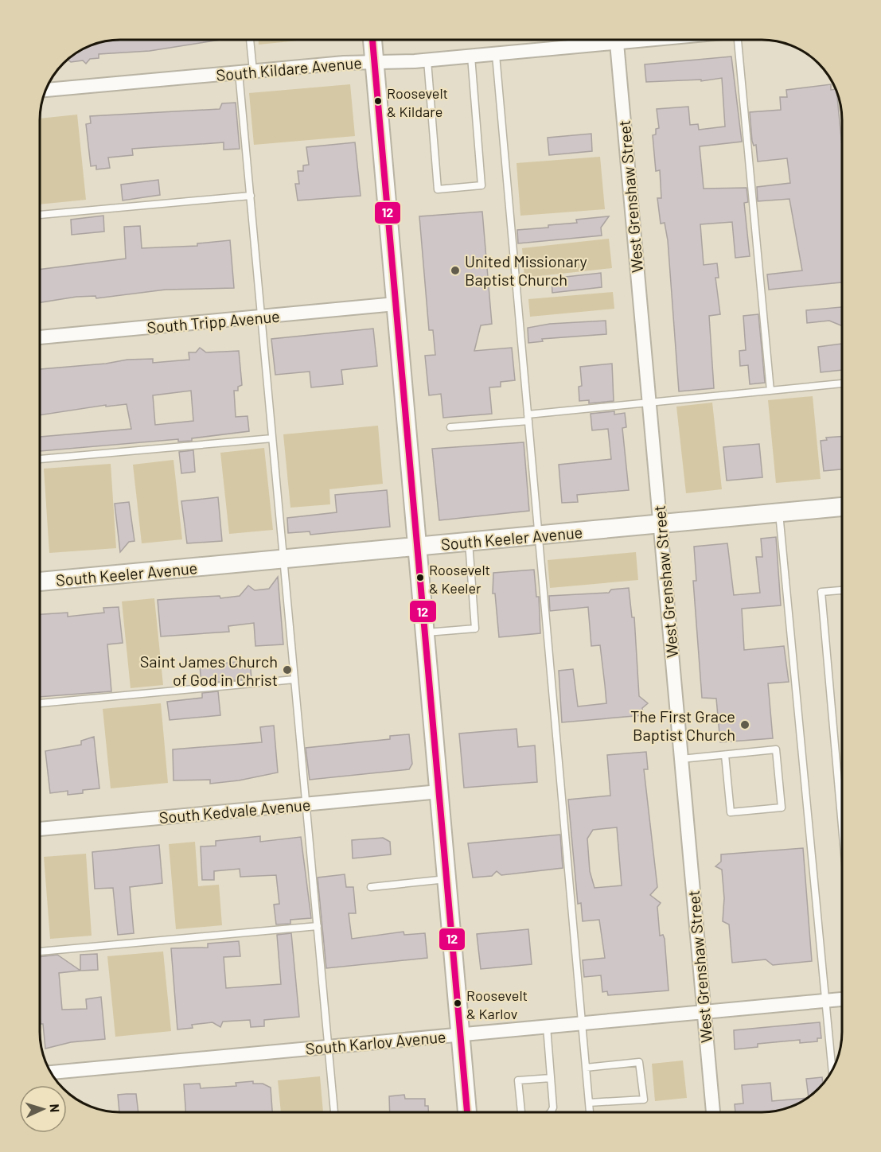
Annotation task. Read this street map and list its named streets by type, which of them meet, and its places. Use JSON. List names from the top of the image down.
{
  "streets": {
    "main road": ["South Keeler Avenue"],
    "street": [
      "South Kildare Avenue",
      "West Grenshaw Street",
      "South Tripp Avenue",
      "South Kedvale Avenue",
      "South Karlov Avenue"
    ]
  },
  "crossings": [
    ["South Kildare Avenue", "West Grenshaw Street"],
    ["West Grenshaw Street", "South Keeler Avenue"],
    ["West Grenshaw Street", "South Karlov Avenue"]
  ],
  "places": [
    "Roosevelt & Kildare",
    "United Missionary Baptist Church",
    "Roosevelt & Keeler",
    "Saint James Church of God in Christ",
    "The First Grace Baptist Church",
    "Roosevelt & Karlov"
  ],
  "lines": ["transit line 12"],
  "north": "right"
}
